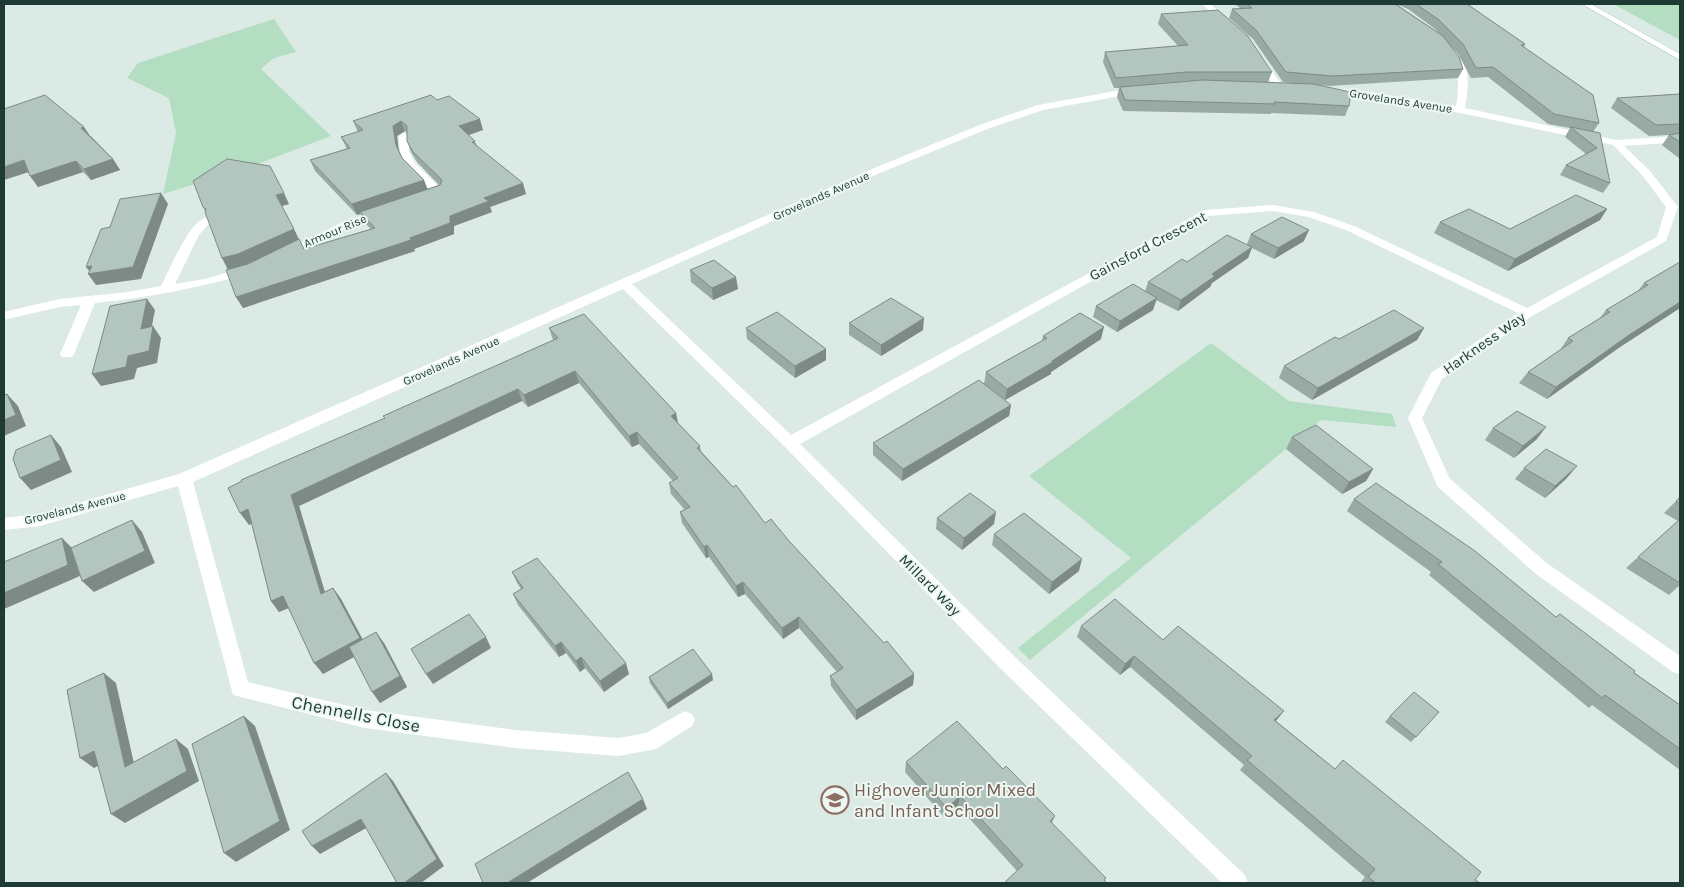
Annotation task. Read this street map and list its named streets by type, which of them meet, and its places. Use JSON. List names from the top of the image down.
{
  "streets": {
    "street": [
      "Grovelands Avenue",
      "Armour Rise",
      "Gainsford Crescent",
      "Harkness Way",
      "Millard Way",
      "Chennells Close"
    ]
  },
  "crossings": [
    ["Grovelands Avenue", "Harkness Way"],
    ["Grovelands Avenue", "Millard Way"],
    ["Grovelands Avenue", "Chennells Close"],
    ["Gainsford Crescent", "Harkness Way"],
    ["Gainsford Crescent", "Millard Way"]
  ],
  "places": {
    "school or university": ["Highover Junior Mixed and Infant School"]
  }
}
